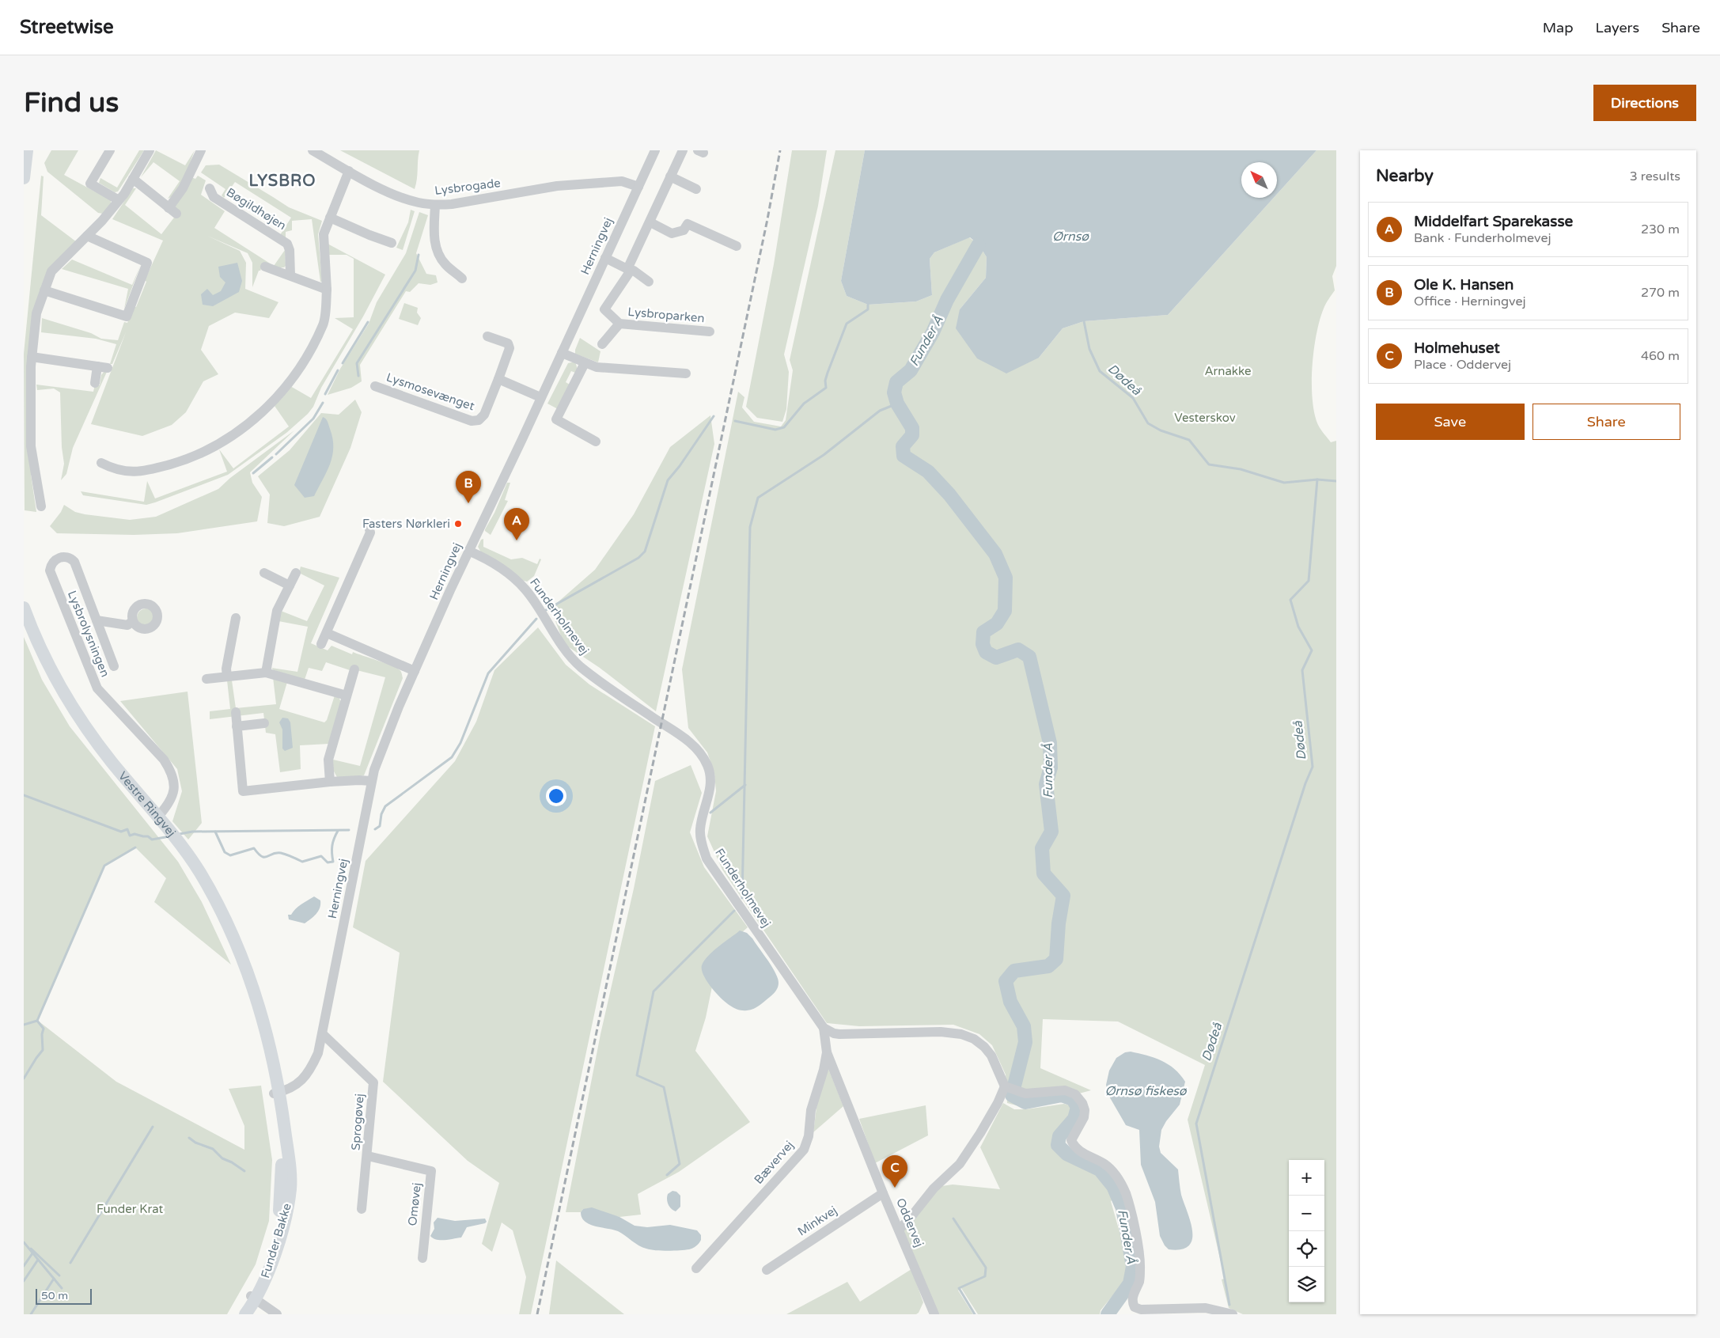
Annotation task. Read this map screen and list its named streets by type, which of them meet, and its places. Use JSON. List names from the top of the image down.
{
  "streets": {
    "main road": ["Vestre Ringvej", "Funder Bakke"],
    "street": [
      "Lysbrogade",
      "Bøgildhøjen",
      "Herningvej",
      "Lysbroparken",
      "Lysmosevænget",
      "Funderholmevej",
      "Lysbrolysningen",
      "Sprogøvej",
      "Bævervej",
      "Omøvej",
      "Minkvej",
      "Oddervej"
    ]
  },
  "crossings": [
    ["Lysbrogade", "Herningvej"],
    ["Herningvej", "Funderholmevej"],
    ["Herningvej", "Vestre Ringvej"],
    ["Herningvej", "Sprogøvej"],
    ["Herningvej", "Funder Bakke"],
    ["Funderholmevej", "Bævervej"],
    ["Lysbrolysningen", "Vestre Ringvej"],
    ["Vestre Ringvej", "Funder Bakke"],
    ["Sprogøvej", "Omøvej"],
    ["Bævervej", "Oddervej"],
    ["Minkvej", "Oddervej"]
  ],
  "districts": ["LYSBRO"],
  "water": [
    "Ørnsø",
    "Funder Å",
    "Dødeå",
    "Ørnsø fiskesø"
  ],
  "parks": ["Arnakke", "Vesterskov", "Funder Krat"],
  "places": ["Fasters Nørkleri"],
  "scale_bar": "50 m",
  "north": "top left",
  "page": {
    "header": "Streetwise",
    "nav": ["Map", "Layers", "Share"],
    "buttons": [
      "Directions",
      ["Save", "Share"]
    ],
    "title": "Find us",
    "heading": ["Nearby", "3 results"],
    "list": [
      {
        "mark": "A",
        "name": "Middelfart Sparekasse",
        "note": "Bank · Funderholmevej",
        "value": "230 m"
      },
      {
        "mark": "B",
        "name": "Ole K. Hansen",
        "note": "Office · Herningvej",
        "value": "270 m"
      },
      {
        "mark": "C",
        "name": "Holmehuset",
        "note": "Place · Oddervej",
        "value": "460 m"
      }
    ],
    "pins": ["B", "A", "C"],
    "map_buttons": ["+", "−"],
    "scale": "50 m"
  }
}
